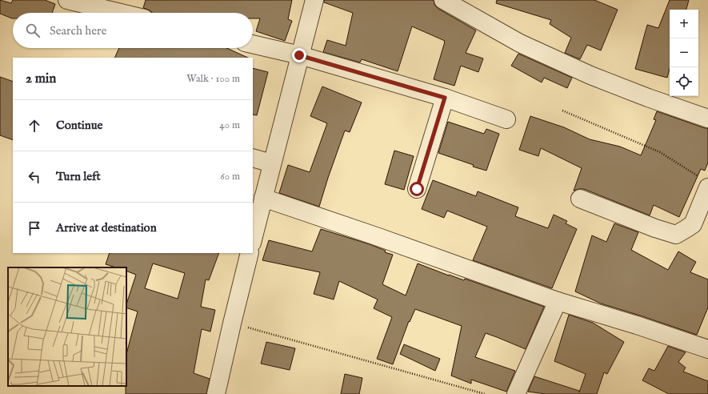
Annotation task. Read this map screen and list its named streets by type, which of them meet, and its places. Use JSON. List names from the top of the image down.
{
  "page": {
    "map_buttons": ["+", "−"],
    "search": "Search here",
    "heading": ["2 min", "Walk · 100 m"],
    "list": [
      ["Continue", "40 m"],
      ["Turn left", "60 m"],
      "Arrive at destination"
    ]
  }
}
